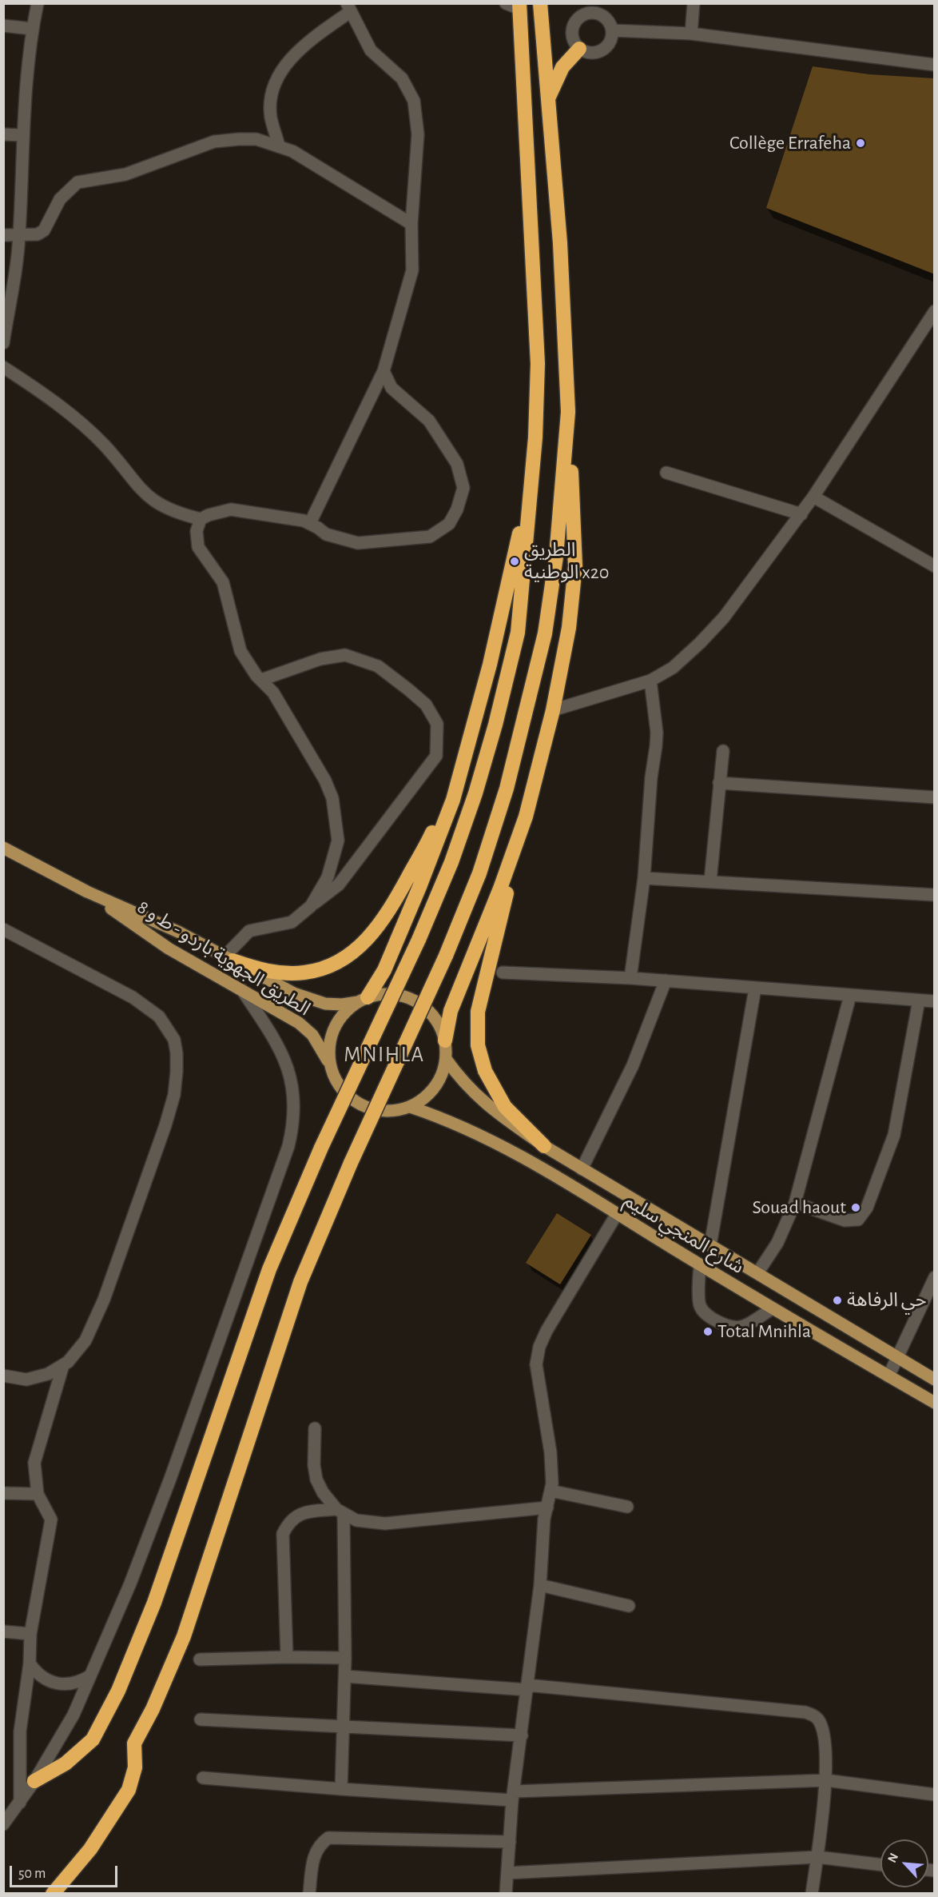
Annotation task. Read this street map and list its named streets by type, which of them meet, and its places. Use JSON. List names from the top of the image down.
{
  "streets": {
    "main road": ["الطريق الجهوية باردو - ط و 8", "شارع المنجي سليم"]
  },
  "crossings": [
    ["الطريق الجهوية باردو - ط و 8", "شارع المنجي سليم"]
  ],
  "districts": ["MNIHLA"],
  "places": [
    "Collège Errafeha",
    "الطريق الوطنية x20",
    "Souad haout",
    "حي الرفاهة",
    "Total Mnihla"
  ],
  "scale_bar": "50 m",
  "north": "top left"
}
